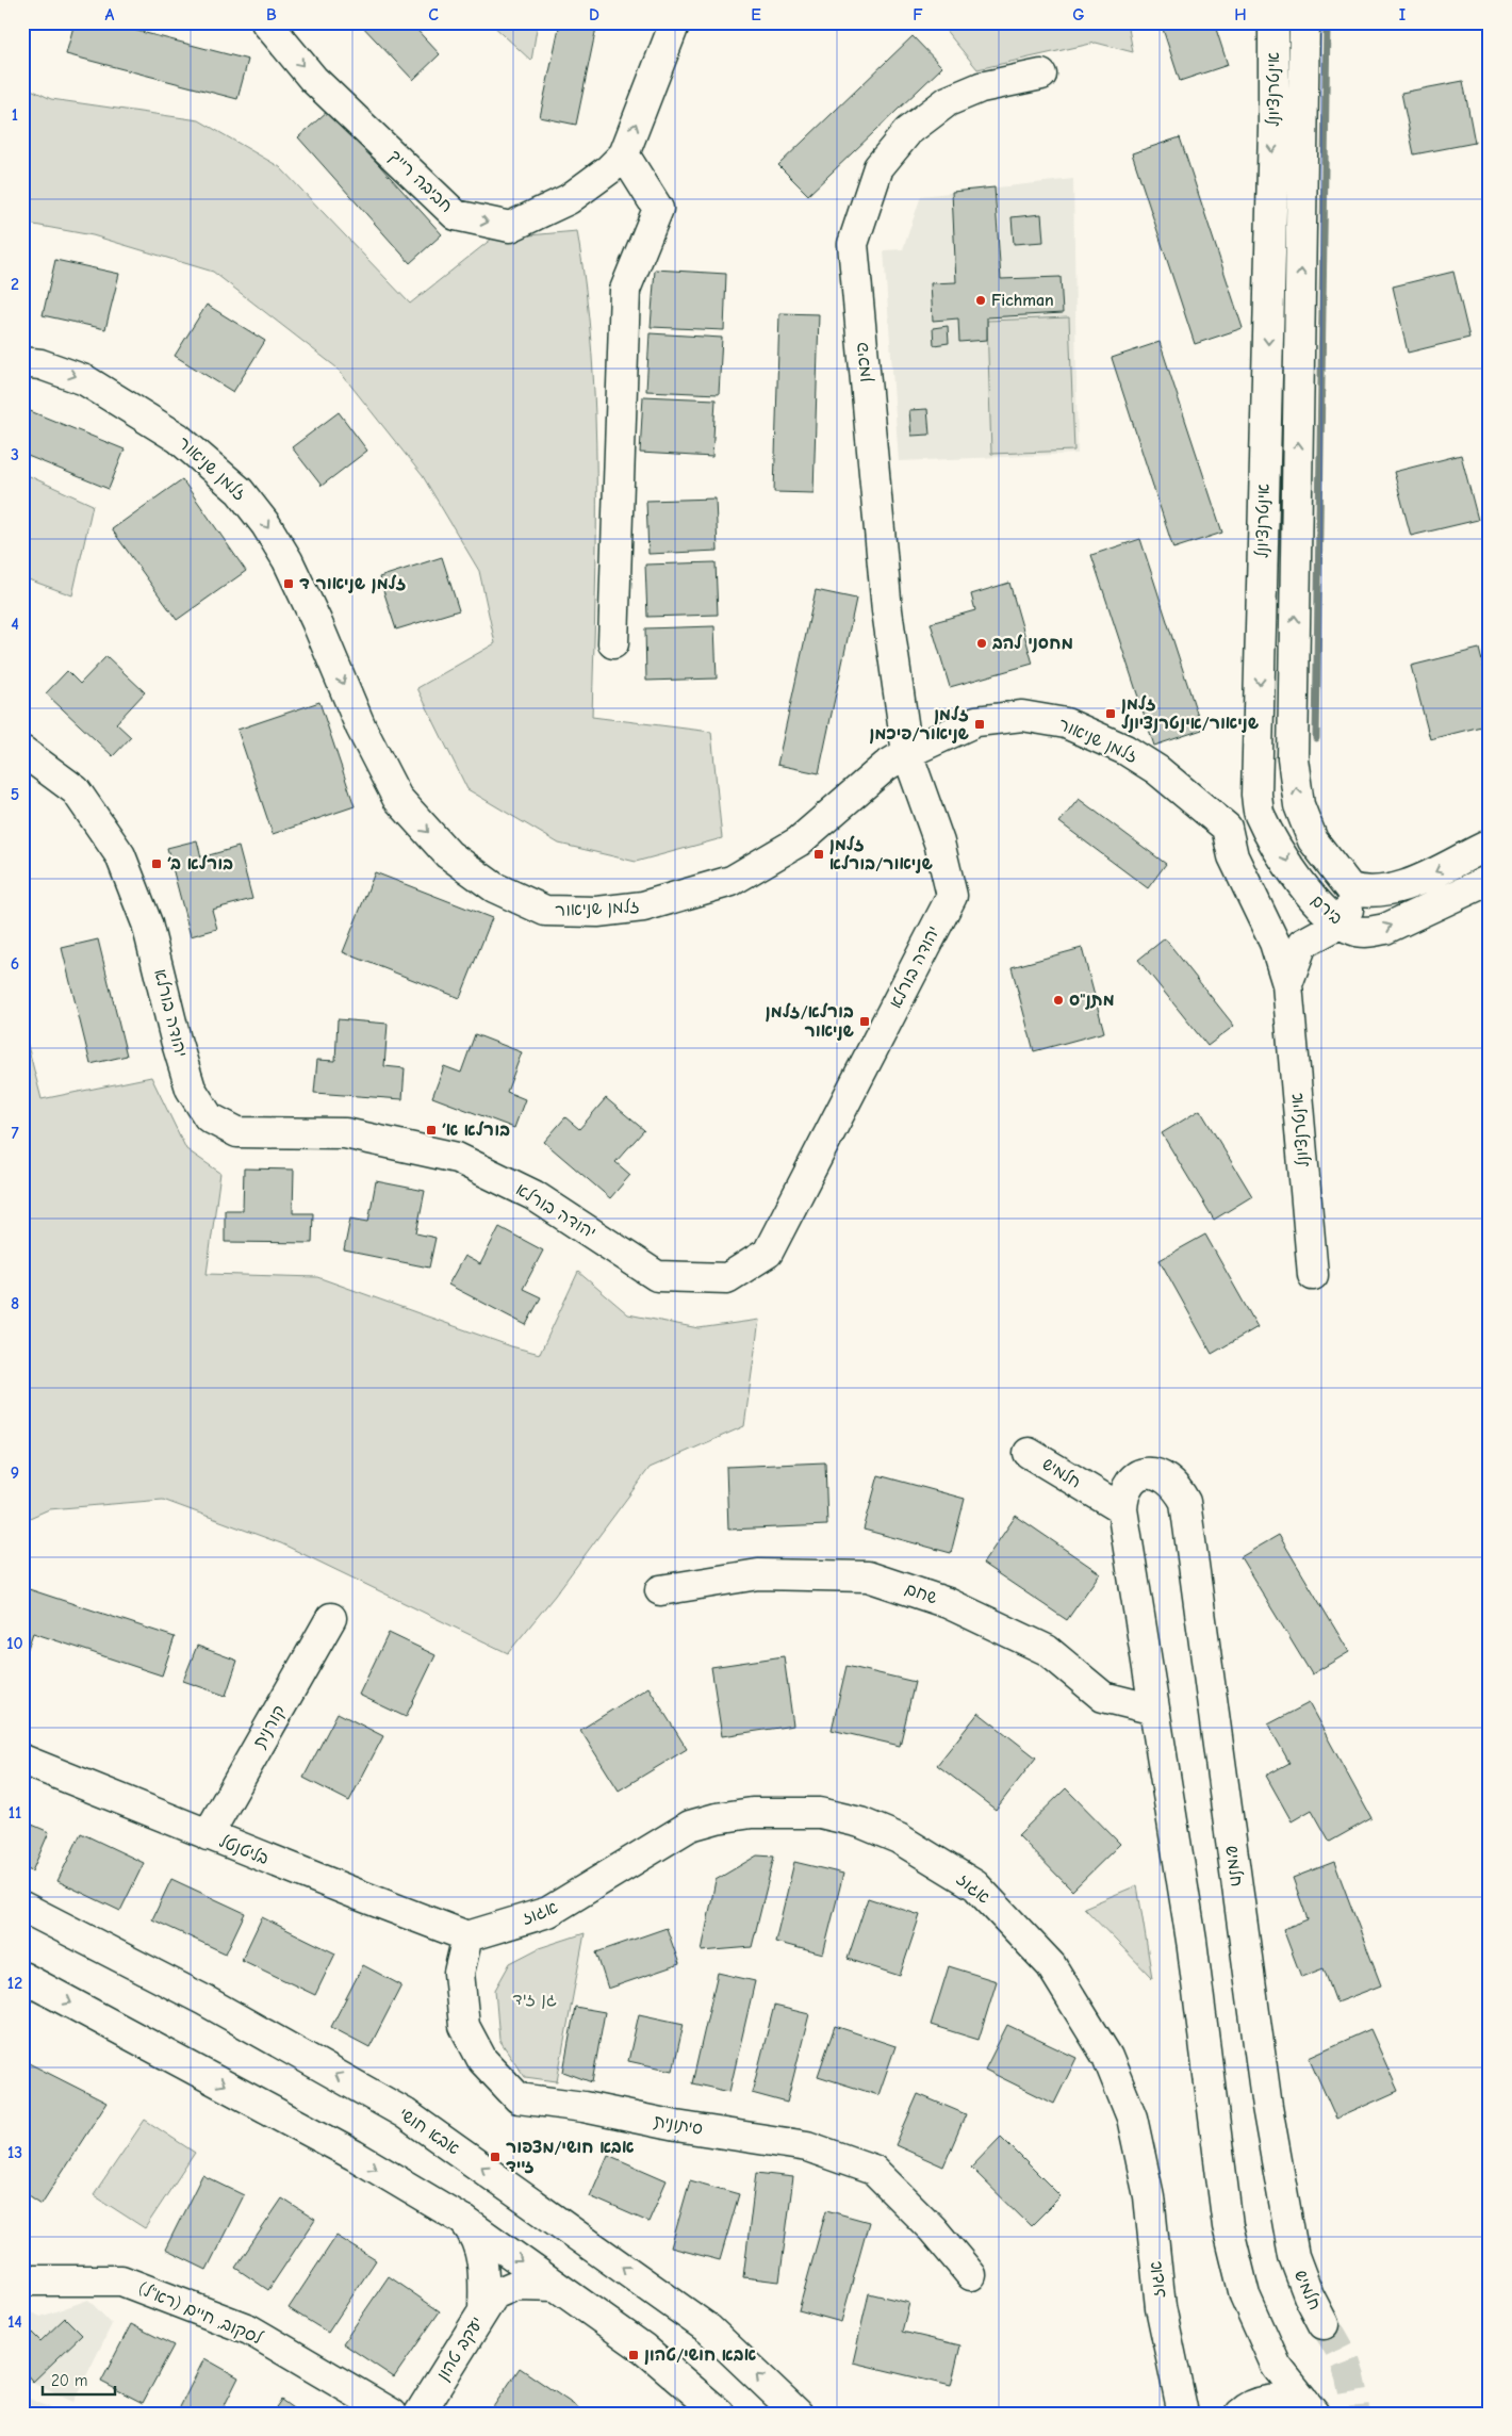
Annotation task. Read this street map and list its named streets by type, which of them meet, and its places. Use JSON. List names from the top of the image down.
{
  "streets": {
    "street": [
      "אינטרנציונל",
      "חביבה רייך",
      "פיכמן",
      "זלמן שניאור",
      "בירם",
      "יהודה בורלא",
      "חלמיש",
      "שחם",
      "קורנית",
      "בליטנטל",
      "אגוז",
      "סיתונית",
      "אבא חושי",
      "לסקוב, חיים (רא\"ל)",
      "יעקב טהון"
    ]
  },
  "crossings": [
    ["אינטרנציונל", "בירם"],
    ["פיכמן", "זלמן שניאור"],
    ["פיכמן", "יהודה בורלא"],
    ["זלמן שניאור", "יהודה בורלא"],
    ["חלמיש", "שחם"],
    ["קורנית", "בליטנטל"],
    ["בליטנטל", "אגוז"],
    ["בליטנטל", "סיתונית"],
    ["אגוז", "סיתונית"]
  ],
  "one_way": ["זלמן שניאור"],
  "parks": ["גן זיד"],
  "places": {
    "other": ["Fichman", "מחסני להב", "מתנ\"ס"],
    "transit": [
      "זלמן שניאור ד",
      "זלמן שניאור/אינטרנציונל",
      "זלמן שניאור/פיכמן",
      "זלמן שניאור/בורלא",
      "בורלא ב׳",
      "בורלא/זלמן שניאור",
      "בורלא א׳",
      "אבא חושי/מצפור זייד",
      "אבא חושי/טהון"
    ]
  },
  "scale_bar": "20 m",
  "grid": {
    "columns": [
      "A",
      "B",
      "C",
      "D",
      "E",
      "F",
      "G",
      "H",
      "I"
    ],
    "rows": [
      "1",
      "2",
      "3",
      "4",
      "5",
      "6",
      "7",
      "8",
      "9",
      "10",
      "11",
      "12",
      "13",
      "14"
    ]
  }
}
